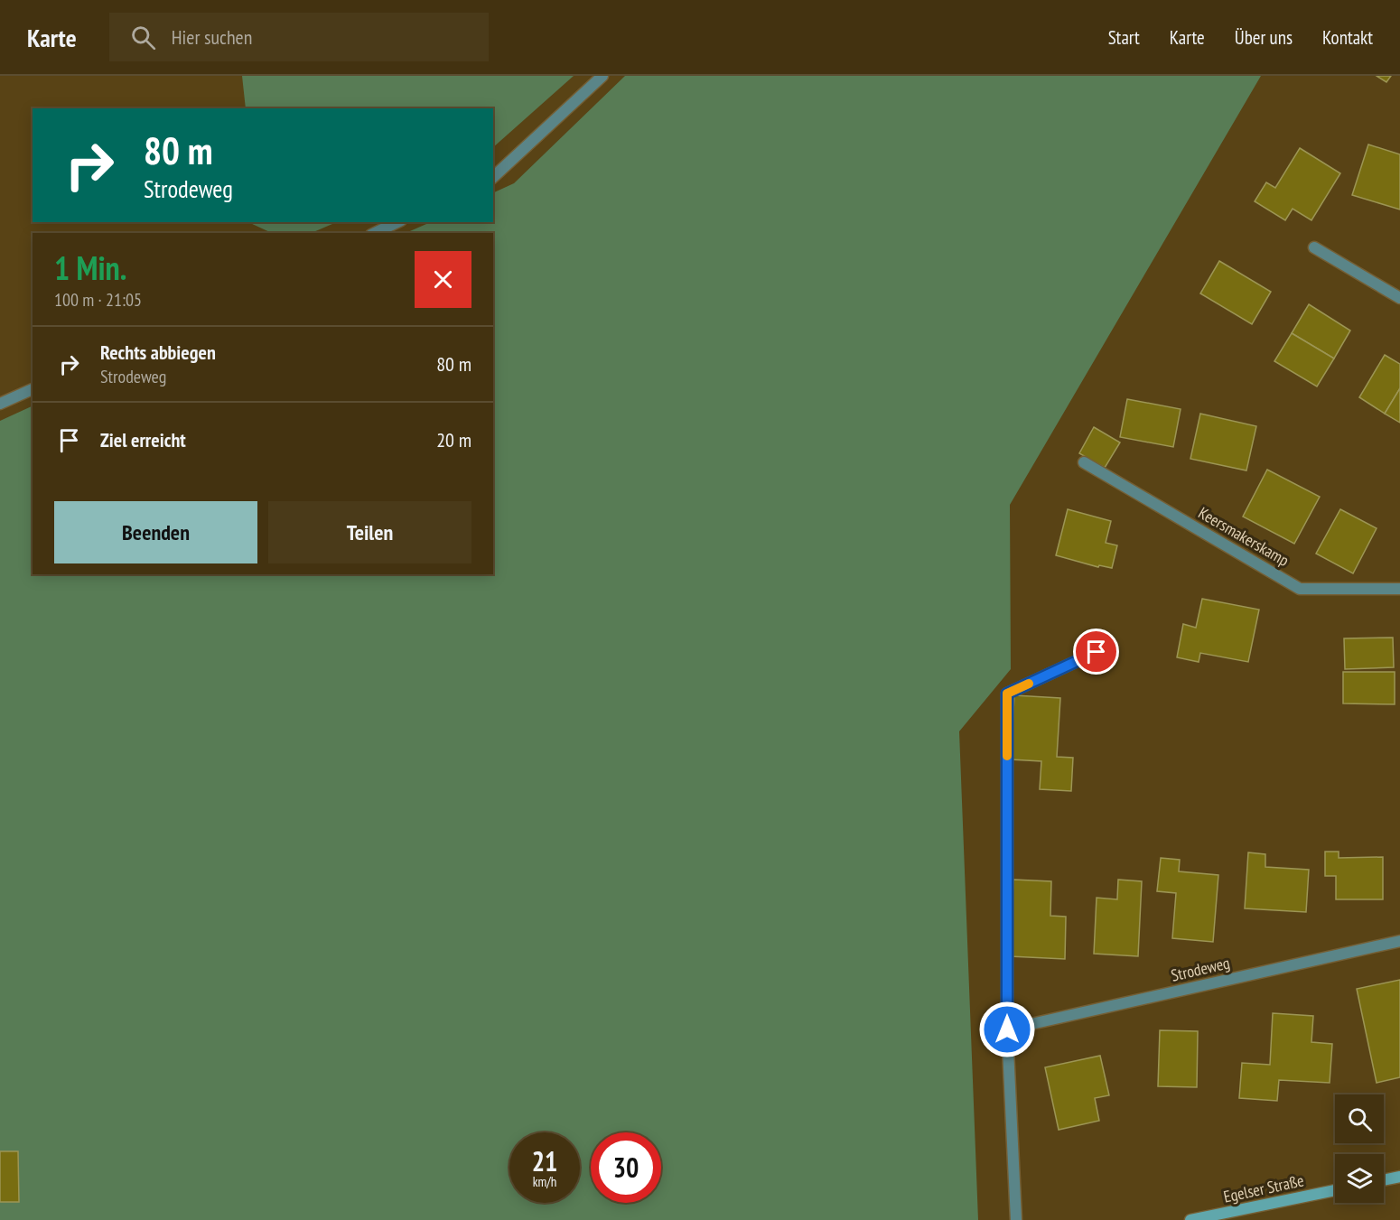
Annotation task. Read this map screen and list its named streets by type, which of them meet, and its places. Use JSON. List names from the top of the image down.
{
  "streets": {
    "main road": ["Egelser Straße"],
    "street": ["Keersmakerskamp", "Strodeweg"]
  },
  "page": {
    "header": "Karte",
    "search": "Hier suchen",
    "nav": [
      "Start",
      "Karte",
      "Über uns",
      "Kontakt"
    ],
    "turn": ["80 m", "Strodeweg"],
    "heading": ["1 Min.", "100 m · 21:05"],
    "list": [
      {
        "name": "Rechts abbiegen",
        "note": "Strodeweg",
        "value": "80 m"
      },
      {
        "name": "Ziel erreicht",
        "value": "20 m"
      }
    ],
    "buttons": ["Beenden", "Teilen"],
    "speed": "21 km/h",
    "limit": "30"
  }
}
